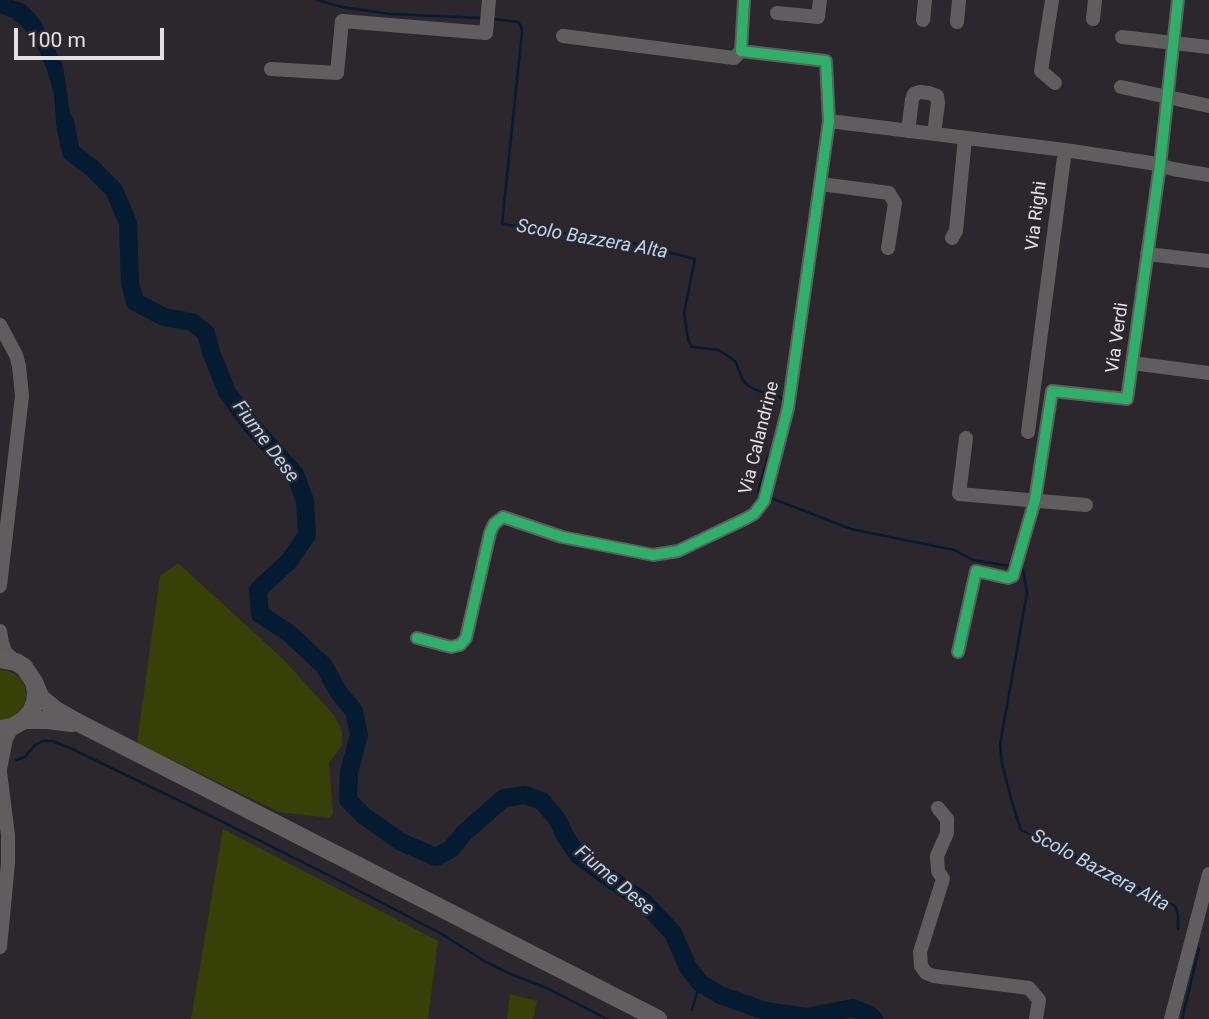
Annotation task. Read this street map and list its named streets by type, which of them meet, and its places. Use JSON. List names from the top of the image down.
{
  "streets": {
    "street": ["Via Righi", "Via Verdi", "Via Calandrine"]
  },
  "crossings": [
    ["Via Righi", "Via Verdi"]
  ],
  "water": ["Scolo Bazzera Alta", "Fiume Dese"],
  "scale_bar": "100 m"
}
